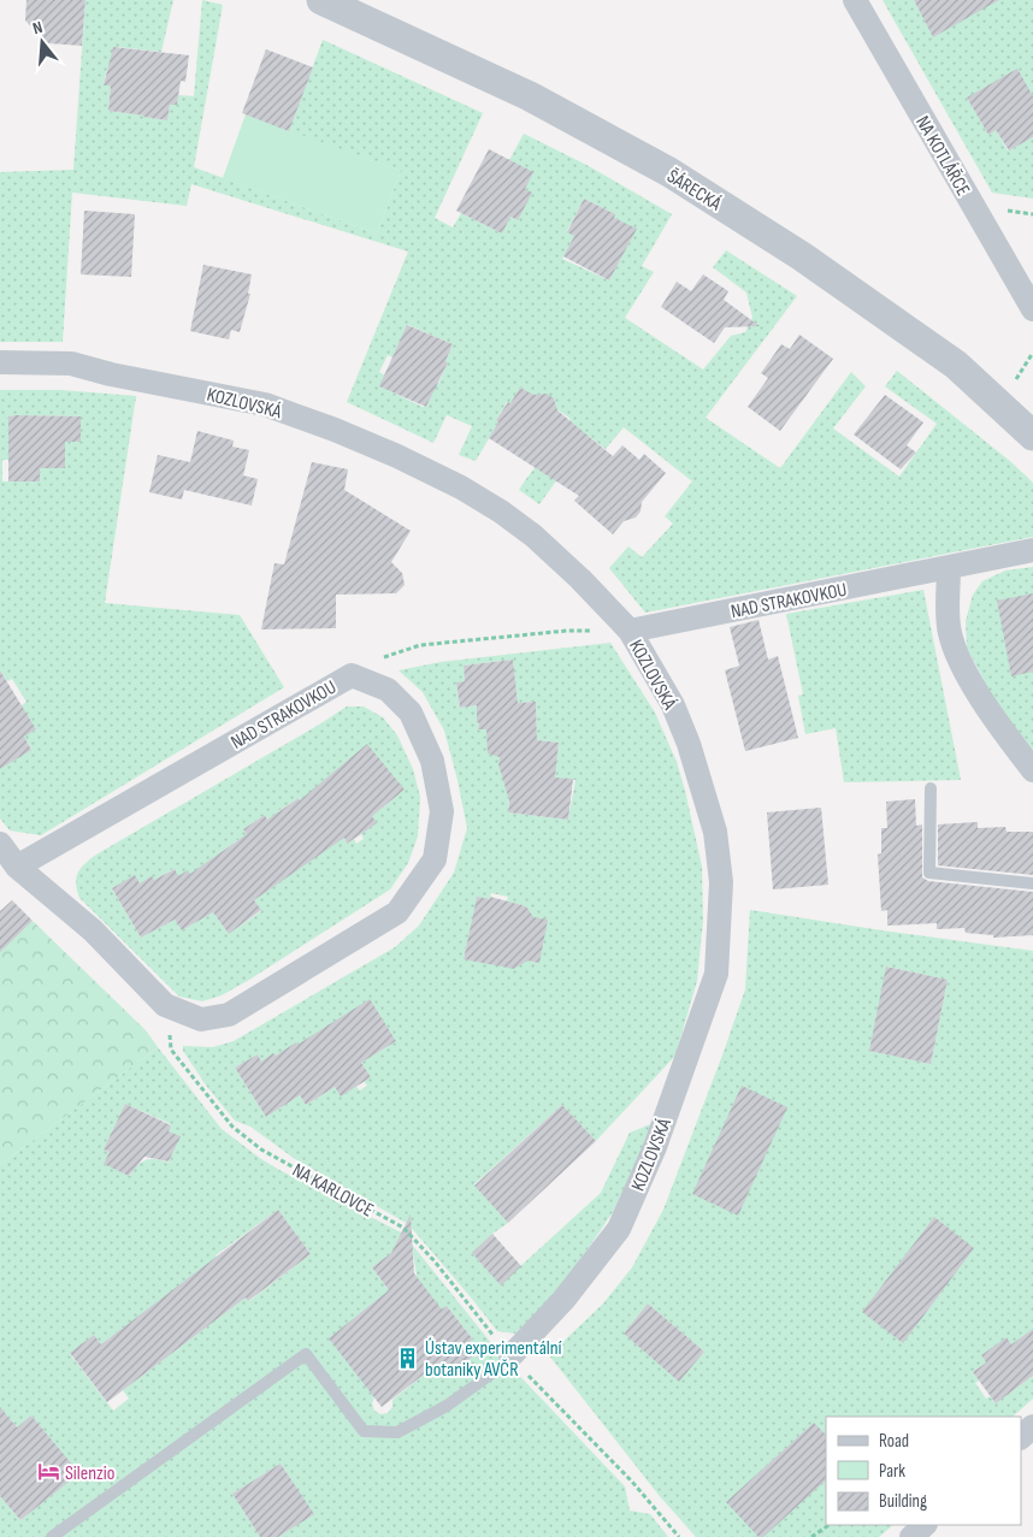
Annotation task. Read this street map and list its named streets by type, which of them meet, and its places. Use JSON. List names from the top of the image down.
{
  "streets": {
    "street": [
      "NA KOTLÁŘCE",
      "ŠÁRECKÁ",
      "KOZLOVSKÁ",
      "NAD STRAKOVKOU"
    ],
    "path": ["NA KARLOVCE"]
  },
  "crossings": [
    ["KOZLOVSKÁ", "NAD STRAKOVKOU"],
    ["KOZLOVSKÁ", "NA KARLOVCE"],
    ["NAD STRAKOVKOU", "NA KARLOVCE"]
  ],
  "places": {
    "building": ["Ústav experimentální botaniky AVČR"],
    "hotel": ["Silenzio"]
  },
  "legend": ["Road", "Park", "Building"],
  "north": "top"
}
